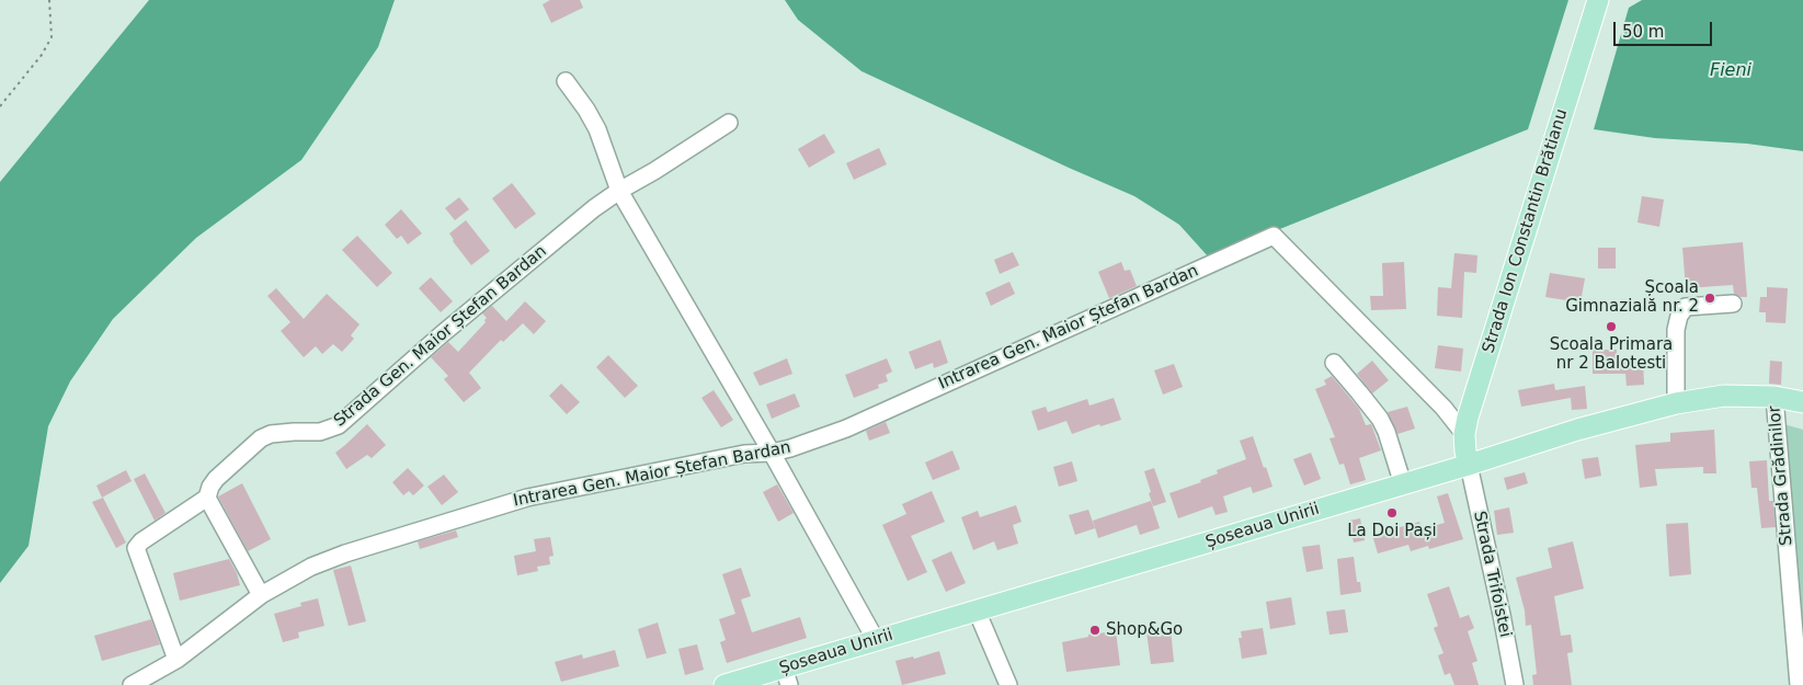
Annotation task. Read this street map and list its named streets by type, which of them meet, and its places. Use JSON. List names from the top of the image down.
{
  "streets": {
    "main road": ["Strada Ion Constantin Brătianu", "Șoseaua Unirii"],
    "street": [
      "Intrarea Gen. Maior Ștefan Bardan",
      "Strada Gen. Maior Ștefan Bardan",
      "Strada Grădinilor",
      "Strada Trifoistei"
    ]
  },
  "crossings": [
    ["Strada Ion Constantin Brătianu", "Intrarea Gen. Maior Ștefan Bardan"],
    ["Strada Ion Constantin Brătianu", "Șoseaua Unirii"],
    ["Strada Ion Constantin Brătianu", "Strada Trifoistei"],
    ["Strada Grădinilor", "Șoseaua Unirii"],
    ["Șoseaua Unirii", "Strada Trifoistei"]
  ],
  "water": ["Fieni"],
  "places": [
    "Școala Gimnazială nr. 2",
    "Scoala Primara nr 2 Balotesti",
    "La Doi Pași",
    "Shop&Go"
  ],
  "scale_bar": "50 m"
}
